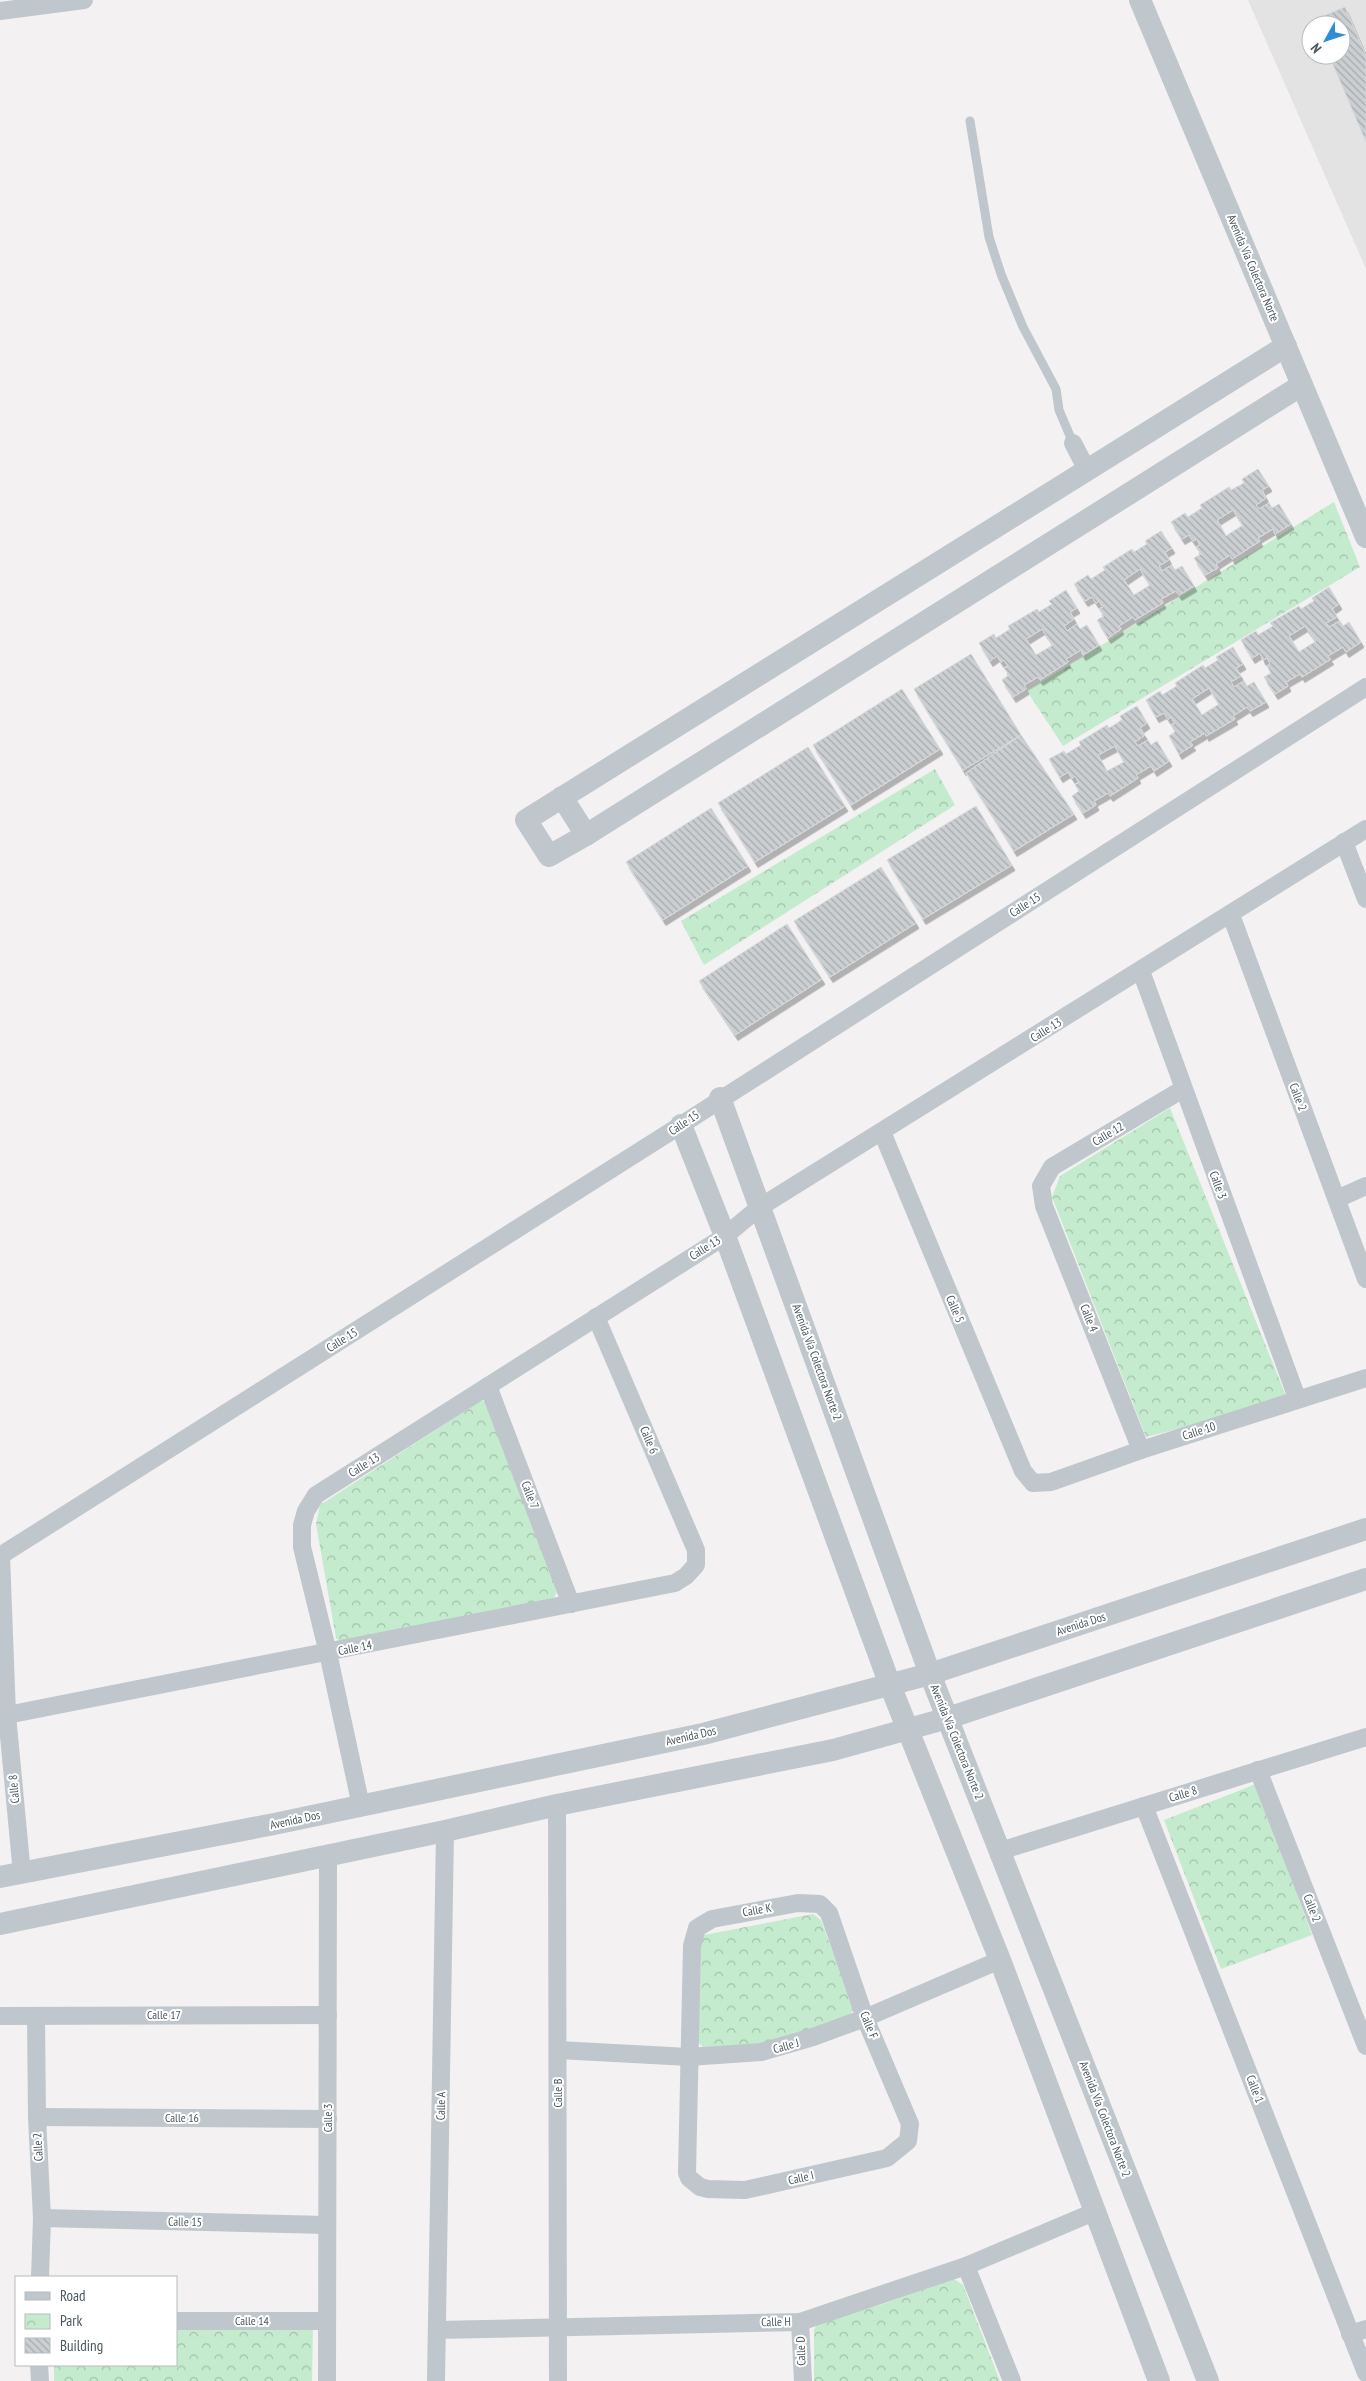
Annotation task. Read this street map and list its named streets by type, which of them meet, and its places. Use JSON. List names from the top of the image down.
{
  "streets": {
    "street": [
      "Avenida Vía Colectora Norte",
      "Calle 15",
      "Calle 13",
      "Calle 2",
      "Calle 12",
      "Calle 3",
      "Calle 5",
      "Calle 4",
      "Avenida Vía Colectora Norte 2",
      "Calle 10",
      "Calle 6",
      "Calle 7",
      "Avenida Dos",
      "Calle 14",
      "Calle 8",
      "Calle K",
      "Calle 17",
      "Calle F",
      "Calle J",
      "Calle 1",
      "Calle B",
      "Calle A",
      "Calle 16",
      "Calle I",
      "Calle H",
      "Calle D"
    ]
  },
  "crossings": [
    ["Calle 15", "Calle 2"],
    ["Calle 15", "Calle 3"],
    ["Calle 15", "Avenida Vía Colectora Norte 2"],
    ["Calle 15", "Calle 8"],
    ["Calle 13", "Calle 2"],
    ["Calle 13", "Calle 3"],
    ["Calle 13", "Calle 5"],
    ["Calle 13", "Avenida Vía Colectora Norte 2"],
    ["Calle 13", "Calle 6"],
    ["Calle 13", "Calle 7"],
    ["Calle 13", "Avenida Dos"],
    ["Calle 13", "Calle 14"],
    ["Calle 2", "Calle 8"],
    ["Calle 2", "Calle 17"],
    ["Calle 2", "Calle 16"],
    ["Calle 12", "Calle 3"],
    ["Calle 12", "Calle 4"],
    ["Calle 3", "Calle 10"],
    ["Calle 3", "Calle 14"],
    ["Calle 3", "Calle 17"],
    ["Calle 3", "Calle 16"],
    ["Calle 5", "Calle 10"],
    ["Calle 4", "Calle 10"],
    ["Avenida Vía Colectora Norte 2", "Avenida Dos"],
    ["Avenida Vía Colectora Norte 2", "Calle 8"],
    ["Calle 6", "Calle 14"],
    ["Calle 7", "Calle 14"],
    ["Avenida Dos", "Calle 8"],
    ["Calle 14", "Calle 8"],
    ["Calle 8", "Calle 1"],
    ["Calle K", "Calle F"],
    ["Calle K", "Calle J"],
    ["Calle K", "Calle I"],
    ["Calle F", "Calle J"],
    ["Calle F", "Calle I"],
    ["Calle J", "Calle B"],
    ["Calle J", "Calle I"],
    ["Calle B", "Calle H"],
    ["Calle A", "Calle H"],
    ["Calle H", "Calle D"]
  ],
  "legend": ["Road", "Park", "Building"],
  "north": "bottom left"
}
